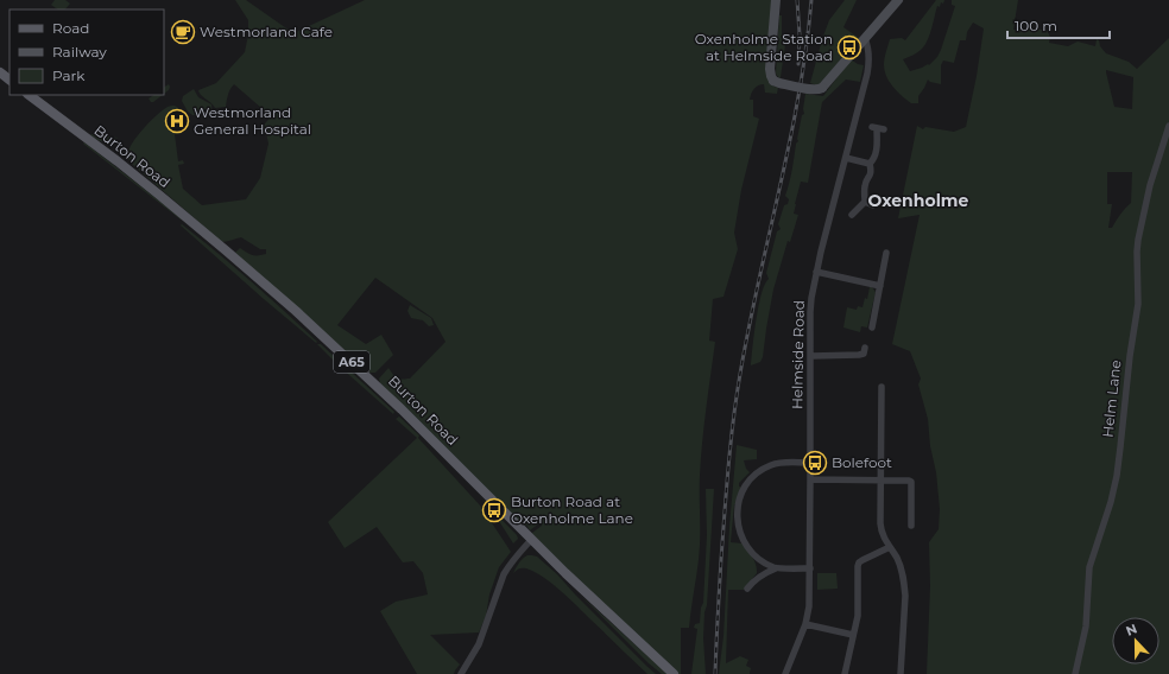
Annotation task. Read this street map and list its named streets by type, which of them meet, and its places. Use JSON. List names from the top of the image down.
{
  "streets": {
    "main road": ["Burton Road", "A65"],
    "street": ["Helmside Road", "Helm Lane"]
  },
  "districts": ["Oxenholme"],
  "places": {
    "cafe": ["Westmorland Cafe"],
    "bus stop": ["Oxenholme Station at Helmside Road", "Bolefoot", "Burton Road at Oxenholme Lane"],
    "hospital": ["Westmorland General Hospital"]
  },
  "legend": ["Road", "Railway", "Park"],
  "scale_bar": "100 m",
  "north": "top"
}
